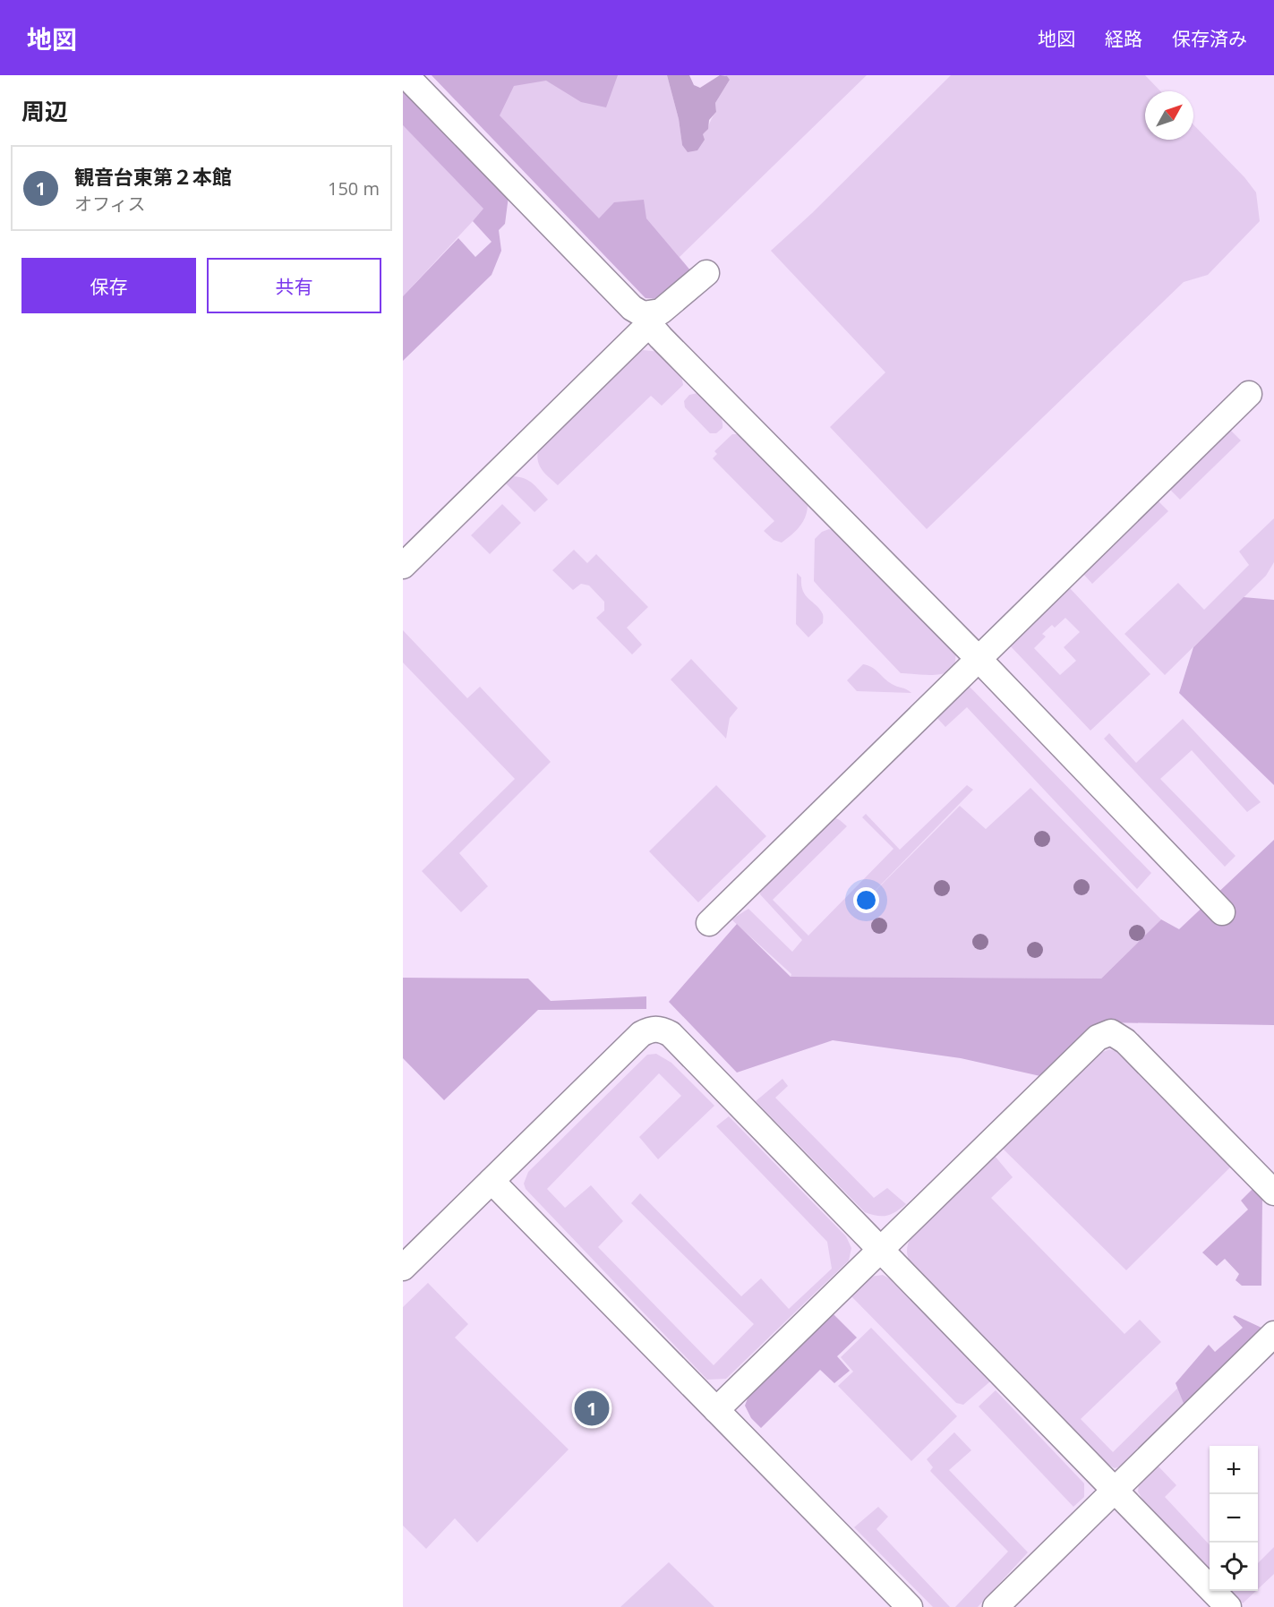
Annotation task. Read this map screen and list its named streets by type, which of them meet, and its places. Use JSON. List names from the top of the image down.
{
  "north": "top right",
  "page": {
    "header": "地図",
    "nav": ["地図", "経路", "保存済み"],
    "heading": "周辺",
    "list": [
      {
        "mark": "1",
        "name": "観音台東第２本館",
        "note": "オフィス",
        "value": "150 m"
      }
    ],
    "buttons": ["保存", "共有"],
    "pins": "1",
    "map_buttons": ["+", "−"]
  }
}
